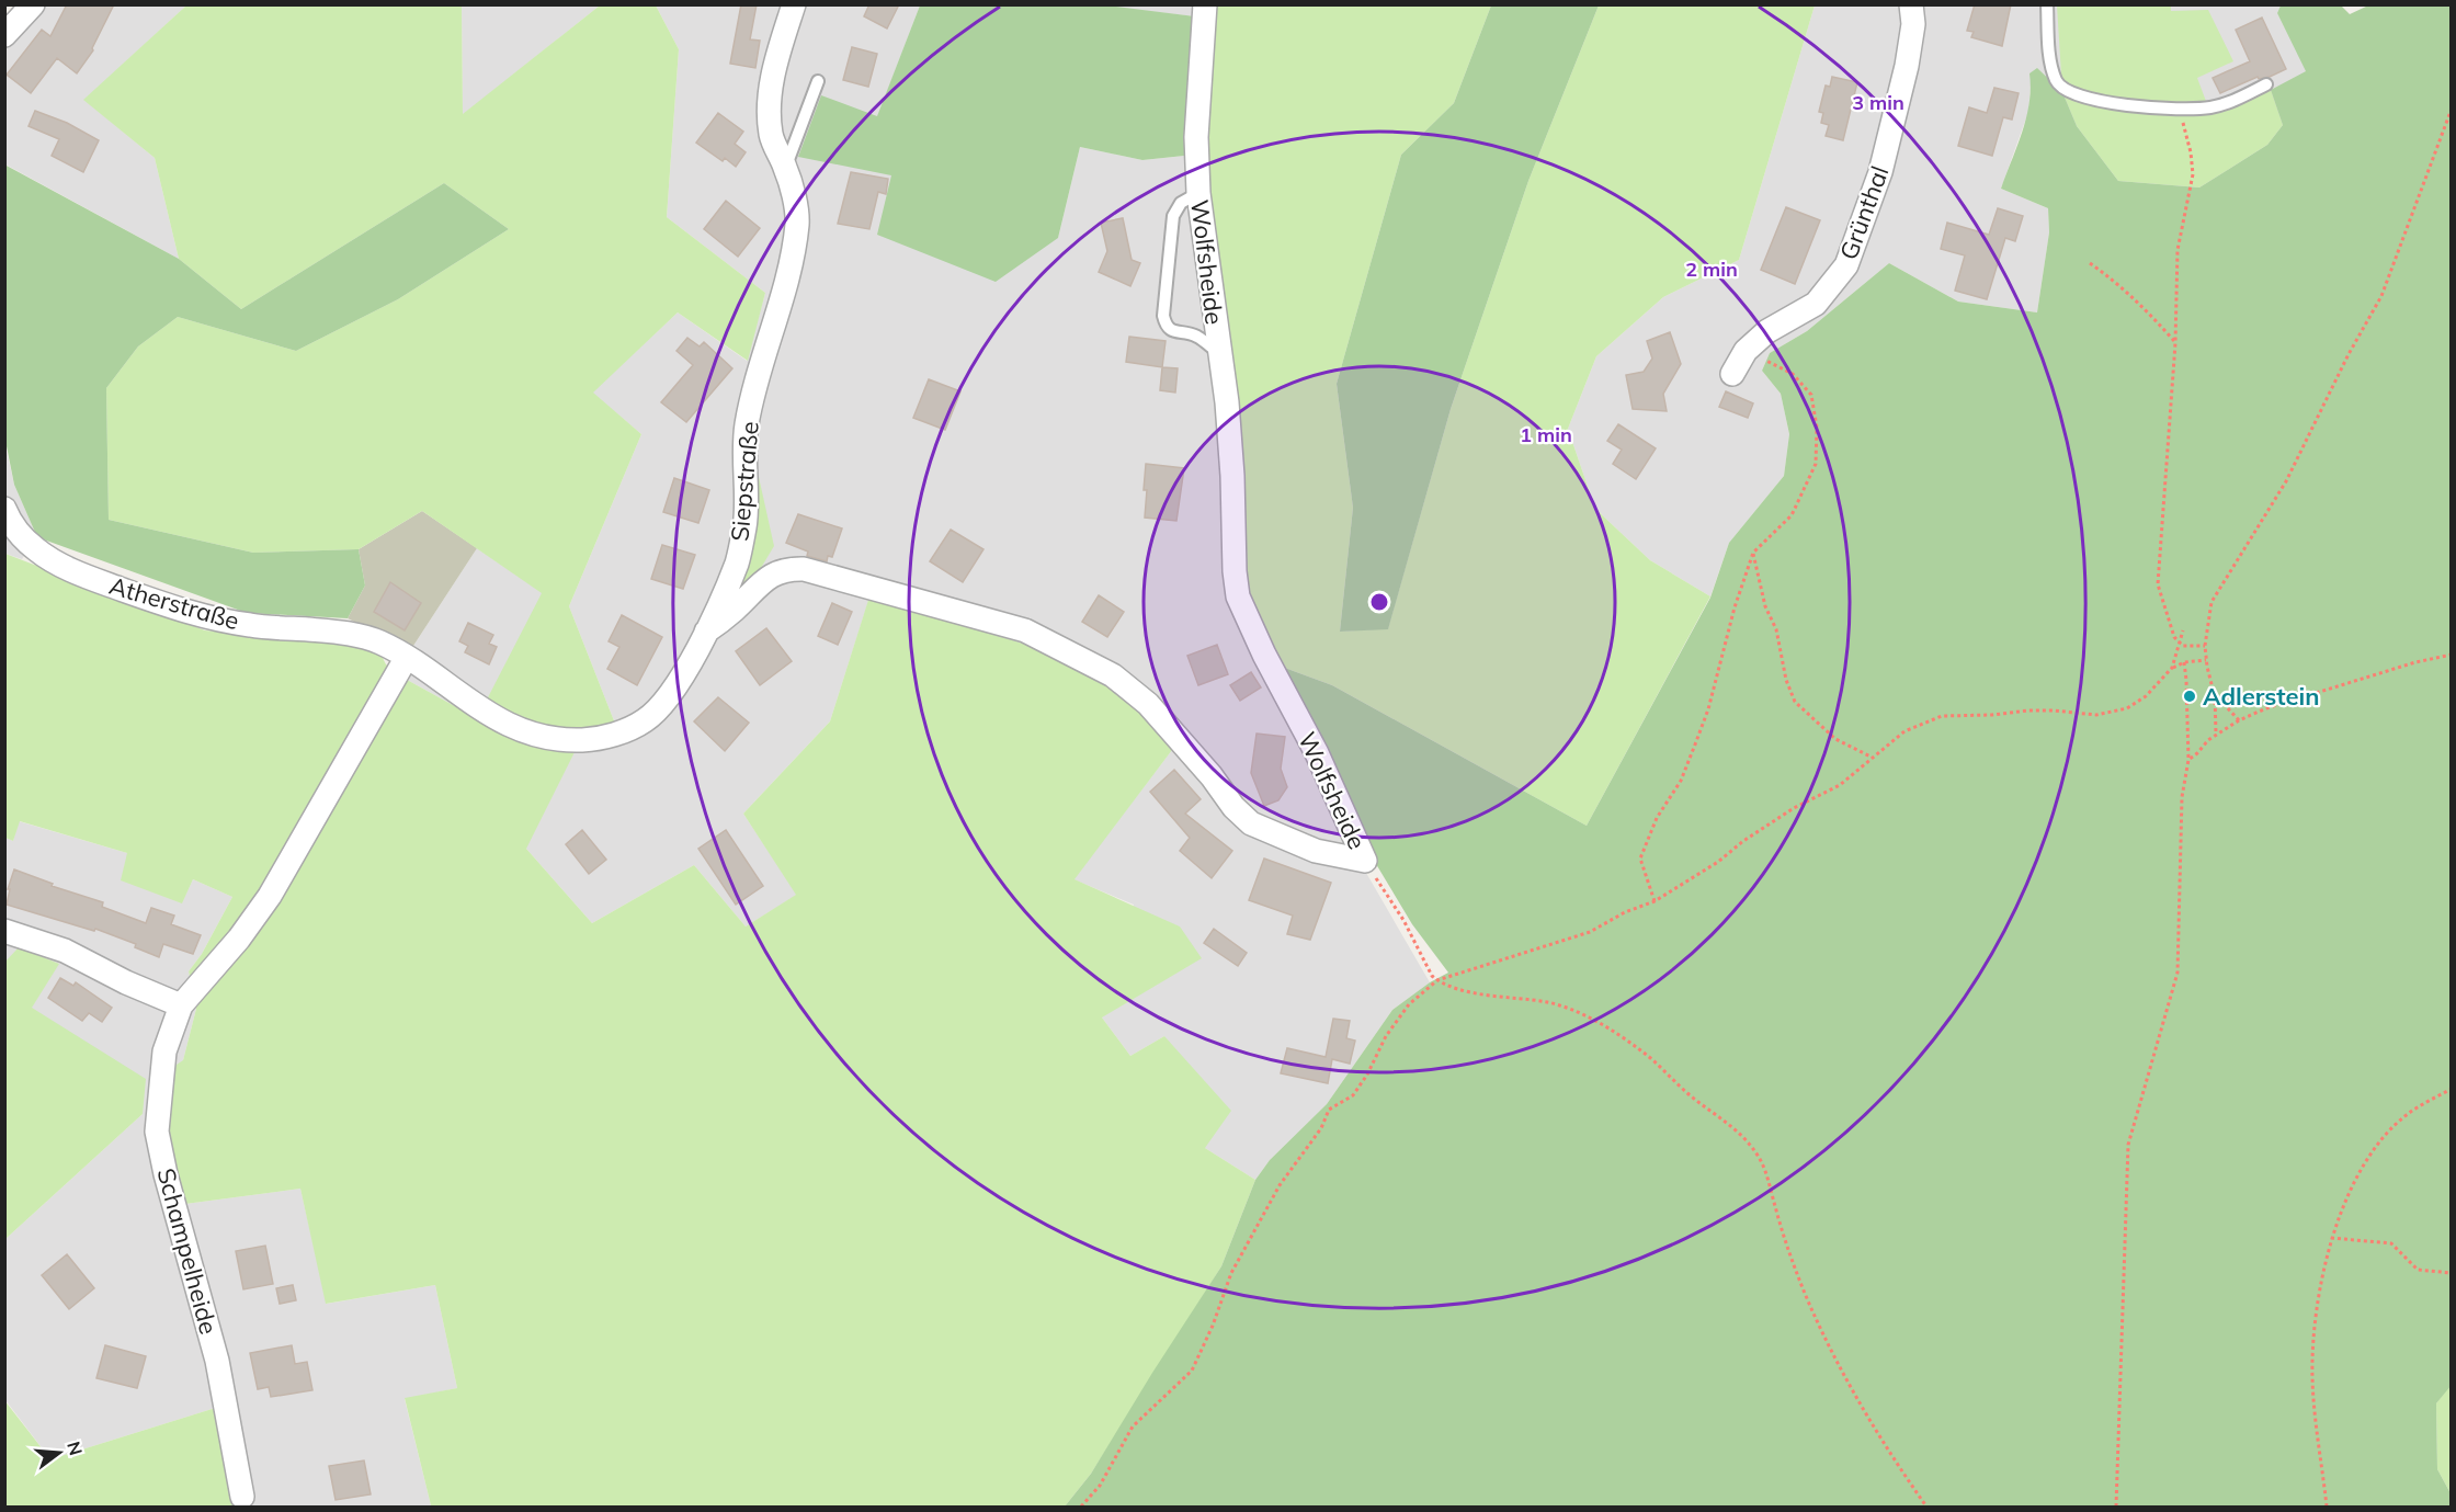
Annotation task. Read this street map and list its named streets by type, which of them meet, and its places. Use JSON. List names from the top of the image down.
{
  "streets": {
    "street": [
      "Grünthal",
      "Wolfsheide",
      "Siepstraße",
      "Atherstraße",
      "Schampelheide"
    ]
  },
  "crossings": [
    ["Wolfsheide", "Siepstraße"],
    ["Siepstraße", "Atherstraße"],
    ["Siepstraße", "Schampelheide"],
    ["Atherstraße", "Schampelheide"]
  ],
  "places": ["Adlerstein"],
  "north": "right",
  "rings": ["3 min", "2 min", "1 min"]
}
